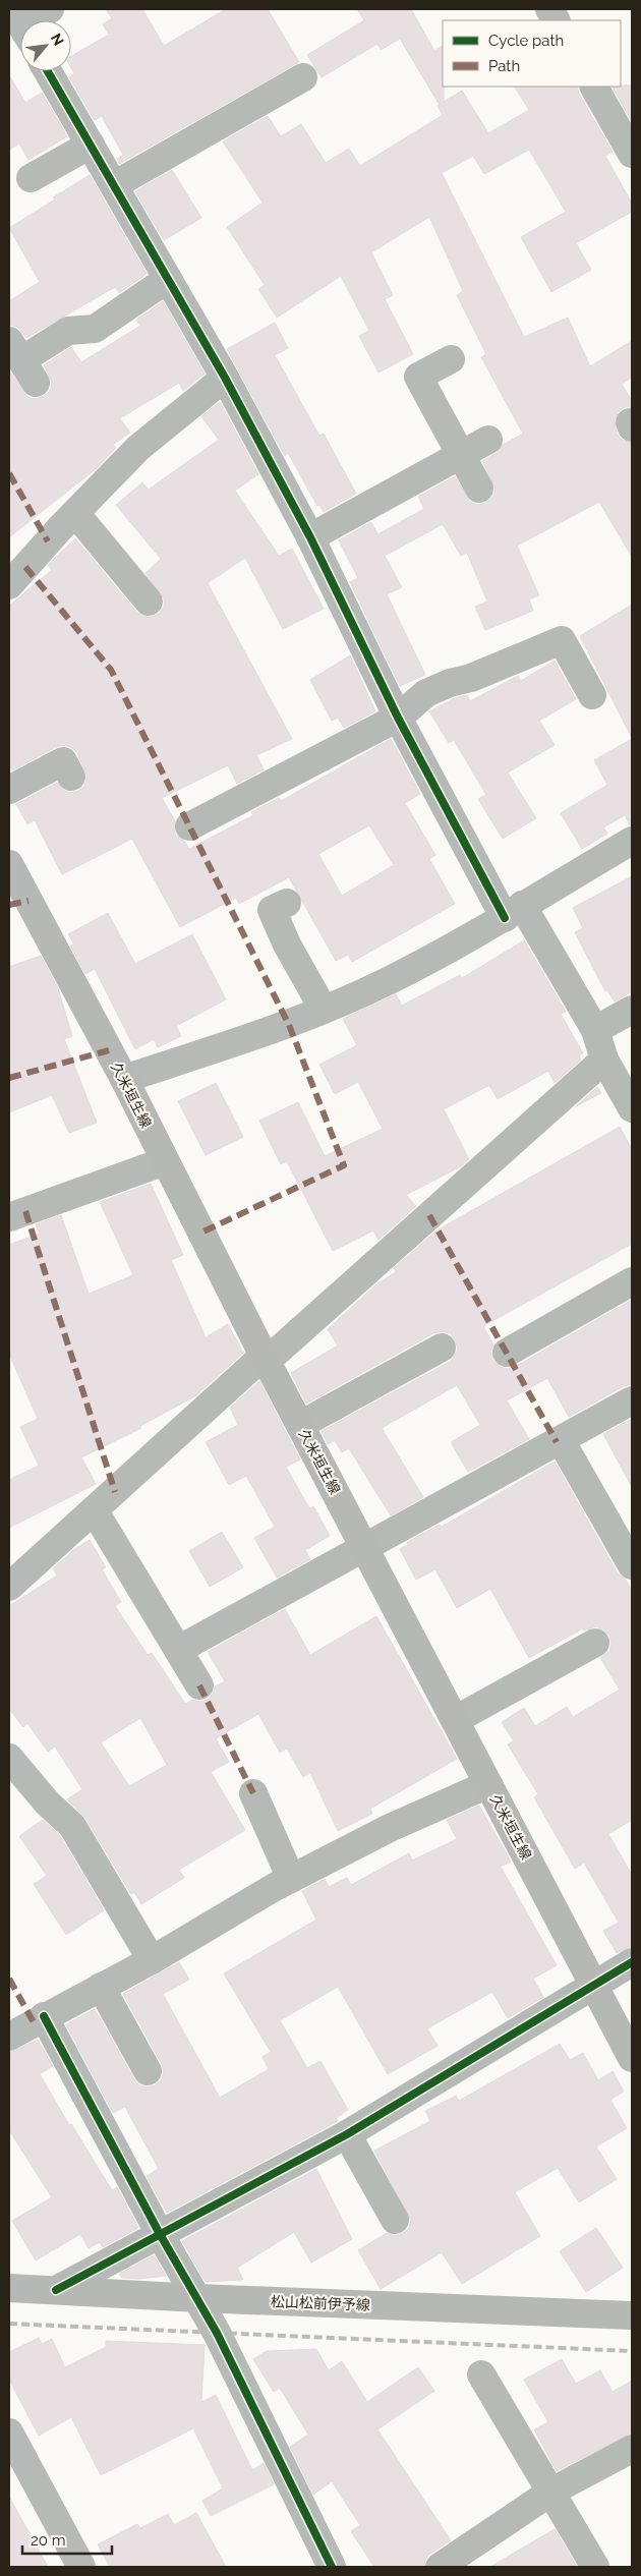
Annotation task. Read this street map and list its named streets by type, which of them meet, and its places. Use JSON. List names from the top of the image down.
{
  "streets": {
    "main road": ["久米垣生線", "松山松前伊予線"]
  },
  "legend": ["Cycle path", "Path"],
  "scale_bar": "20 m",
  "north": "top right"
}
